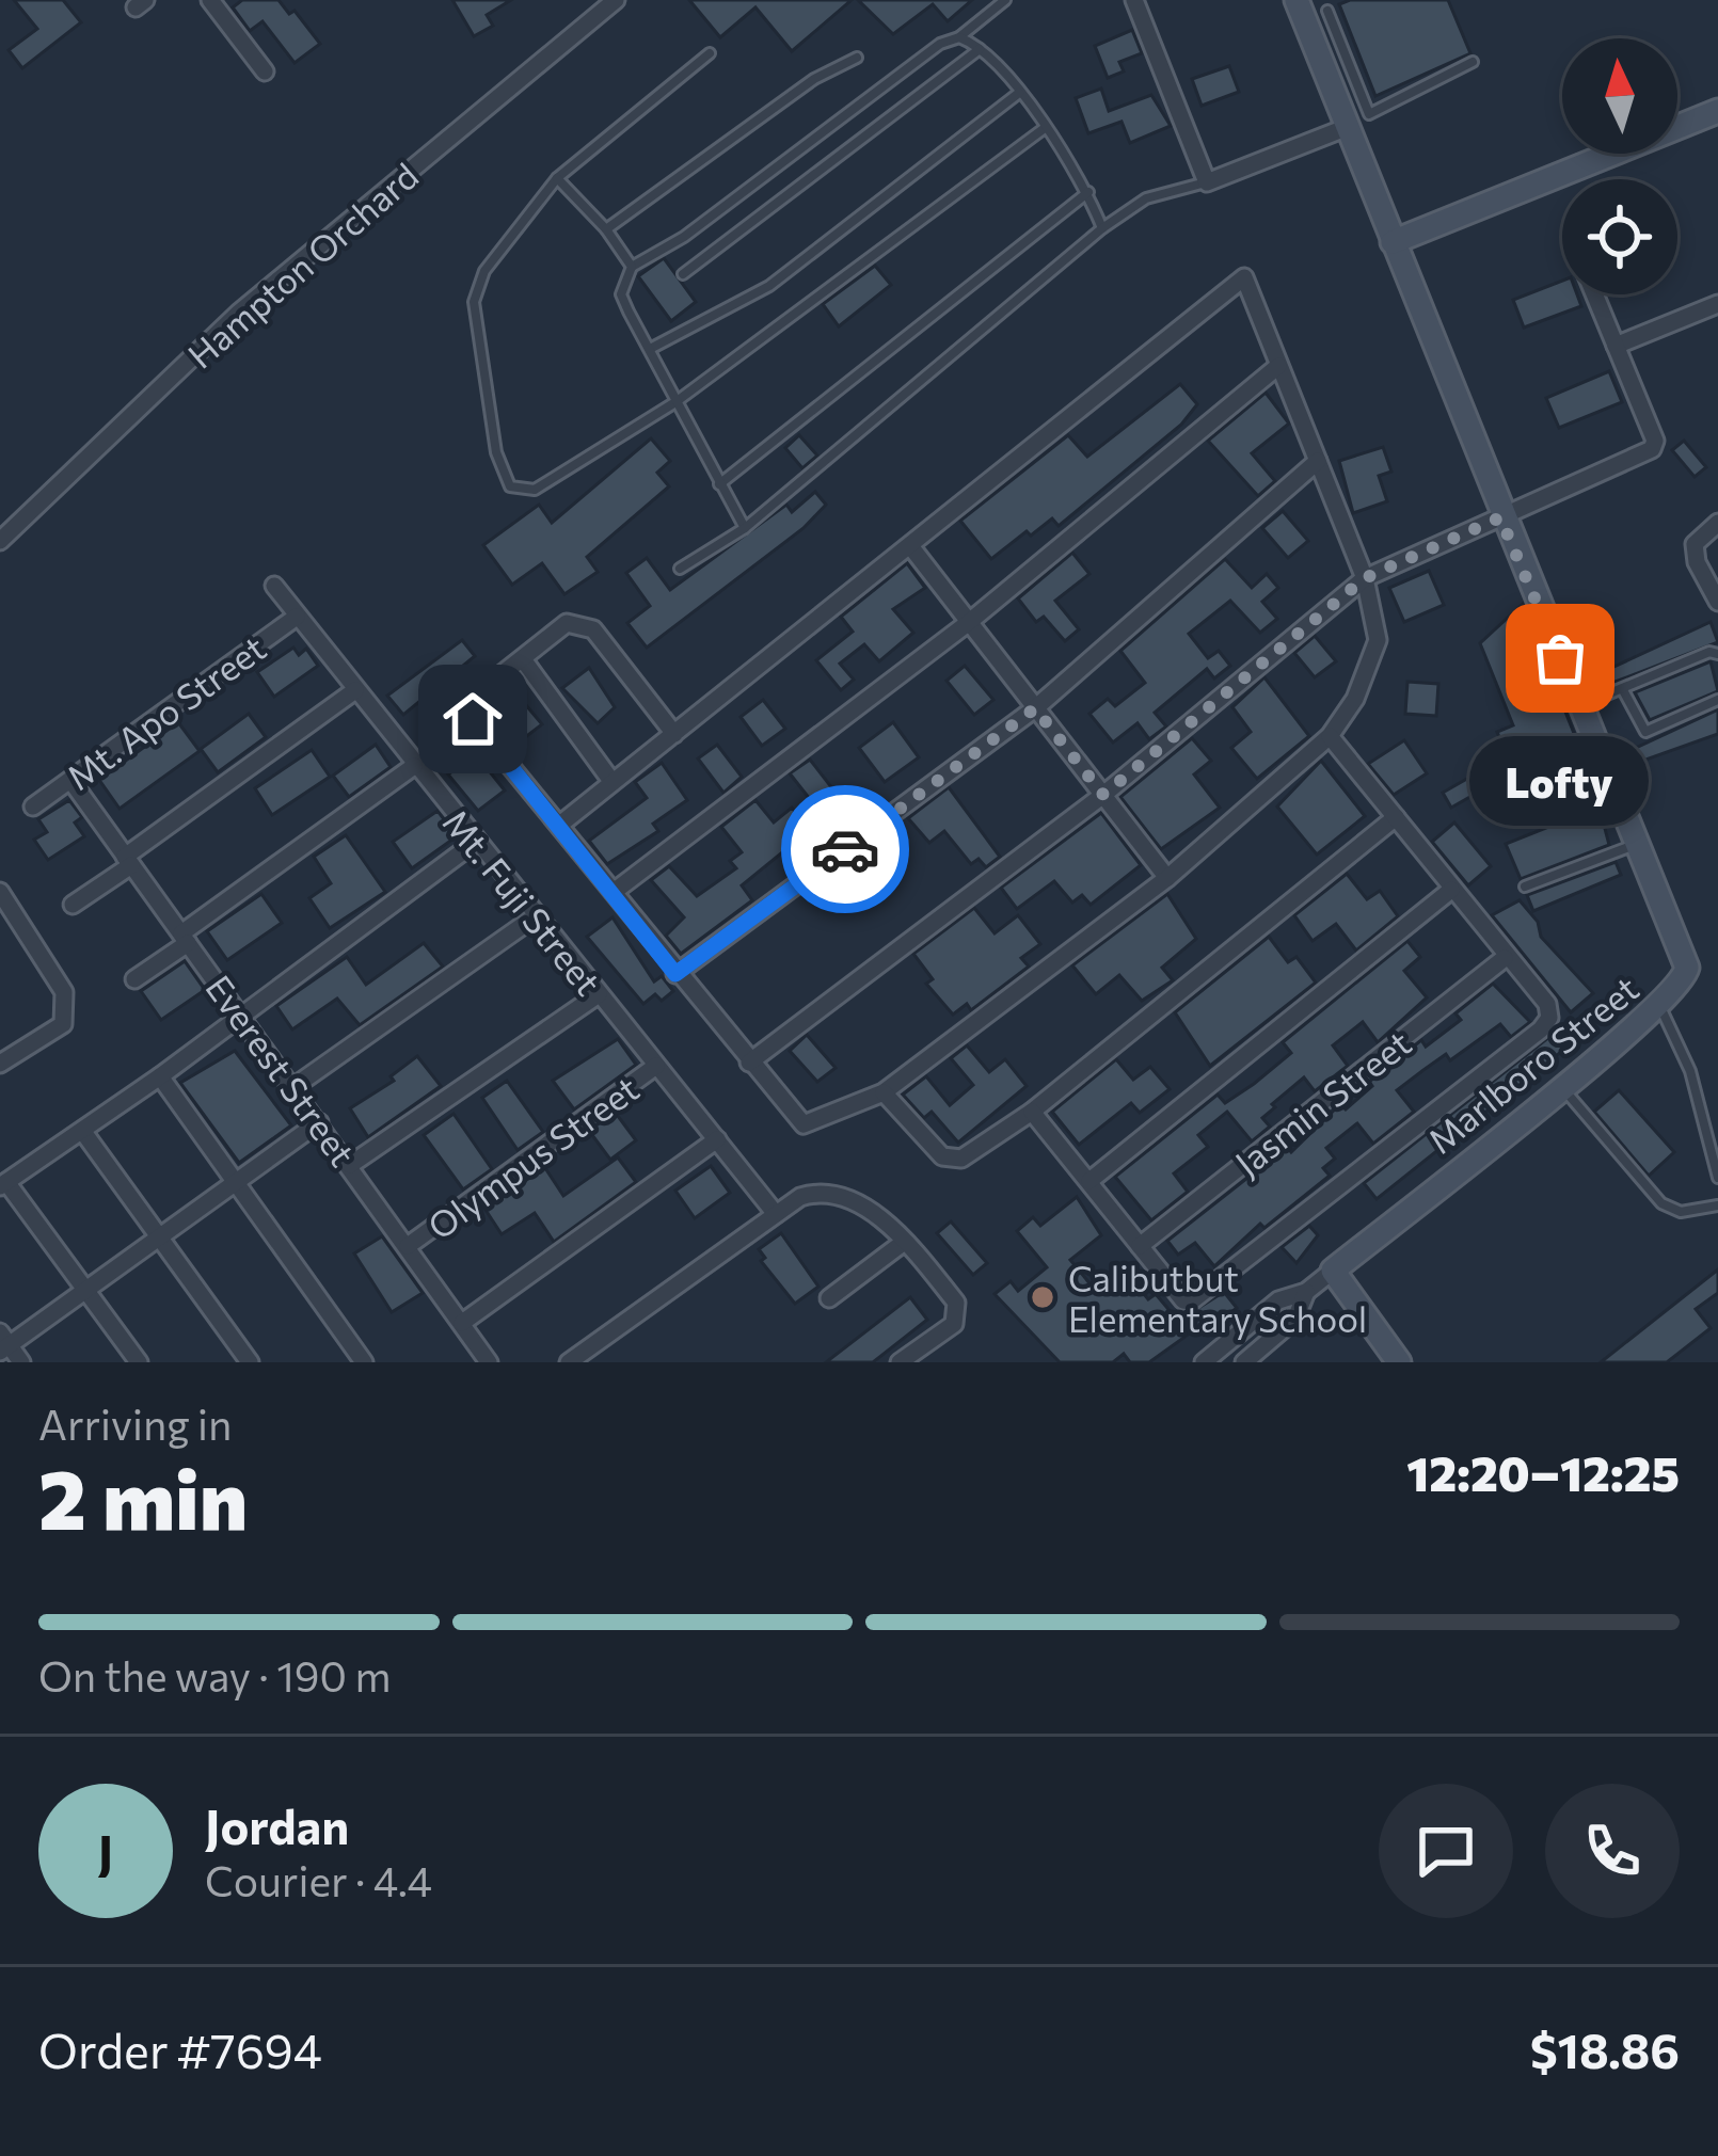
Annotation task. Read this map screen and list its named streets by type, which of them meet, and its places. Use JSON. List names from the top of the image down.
{
  "streets": {
    "street": [
      "Hampton Orchard",
      "Mt. Apo Street",
      "Mt. Fuji Street",
      "Marlboro Street",
      "Everest Street",
      "Jasmin Street",
      "Olympus Street"
    ]
  },
  "crossings": [
    ["Mt. Apo Street", "Mt. Fuji Street"],
    ["Mt. Apo Street", "Everest Street"],
    ["Mt. Fuji Street", "Olympus Street"],
    ["Everest Street", "Olympus Street"]
  ],
  "places": ["Lofty", "Calibutbut Elementary School"],
  "north": "top",
  "page": {
    "bubble": "Lofty",
    "heading": ["2 min", "Arriving in", "12:20–12:25"],
    "panel": [
      "Jordan",
      "Courier · 4.4",
      "Order #7694",
      "$18.86"
    ],
    "bar": "On the way · 190 m",
    "round": "J"
  }
}
